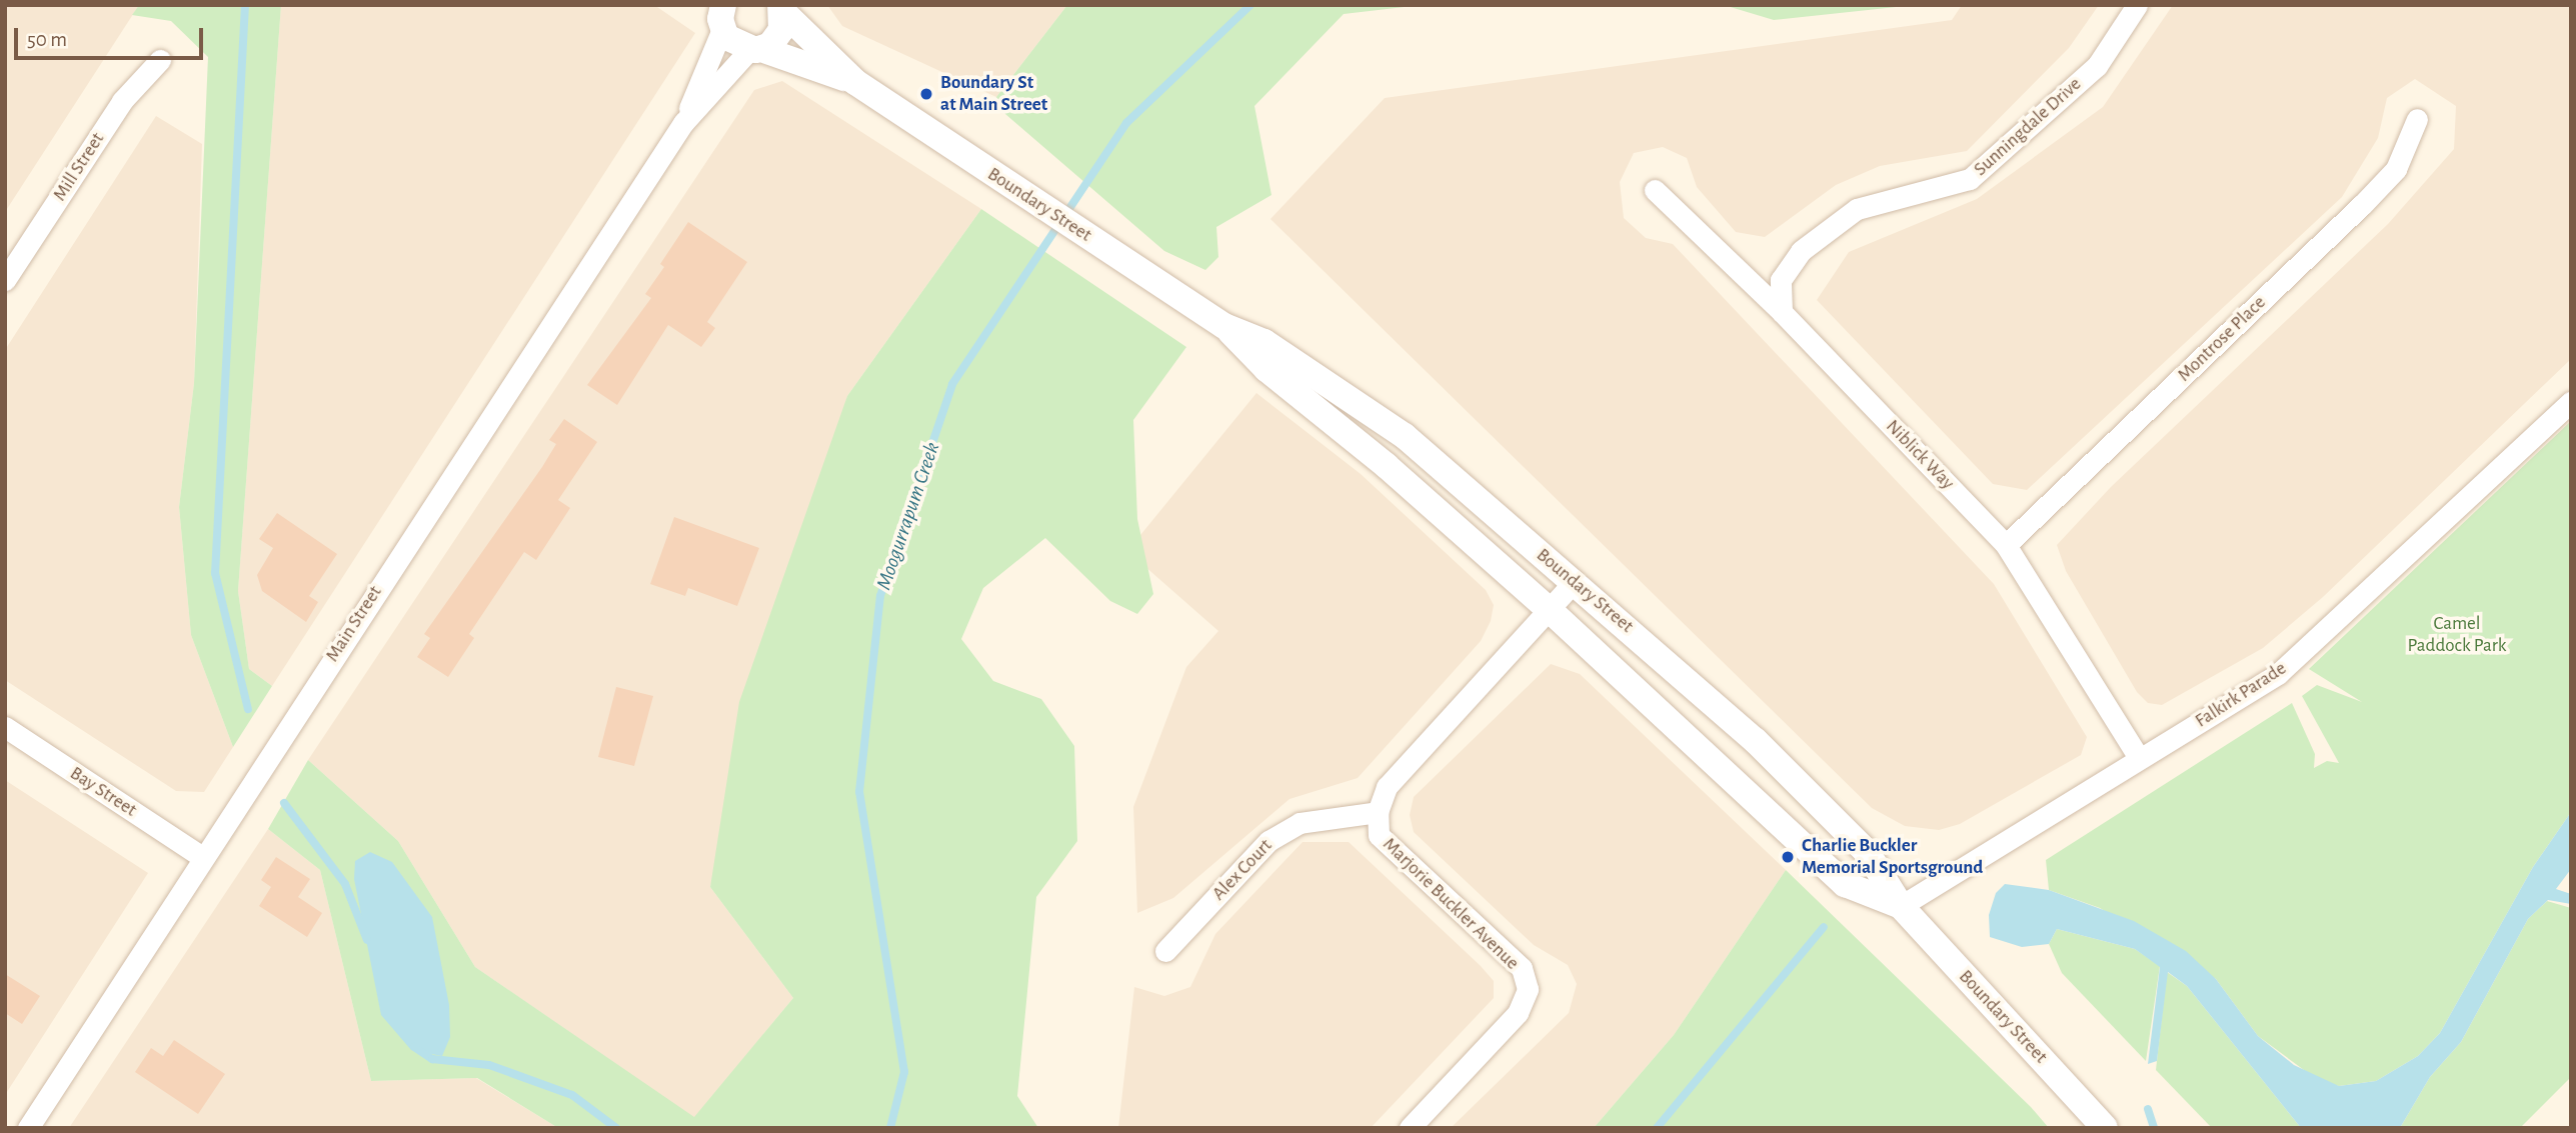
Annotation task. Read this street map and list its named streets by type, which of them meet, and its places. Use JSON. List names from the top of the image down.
{
  "streets": {
    "street": [
      "Sunningdale Drive",
      "Mill Street",
      "Boundary Street",
      "Montrose Place",
      "Niblick Way",
      "Main Street",
      "Falkirk Parade",
      "Bay Street",
      "Alex Court",
      "Marjorie Buckler Avenue"
    ]
  },
  "crossings": [
    ["Sunningdale Drive", "Niblick Way"],
    ["Boundary Street", "Main Street"],
    ["Boundary Street", "Falkirk Parade"],
    ["Boundary Street", "Marjorie Buckler Avenue"],
    ["Montrose Place", "Niblick Way"],
    ["Niblick Way", "Falkirk Parade"],
    ["Main Street", "Bay Street"],
    ["Alex Court", "Marjorie Buckler Avenue"]
  ],
  "water": ["Moogurrapum Creek"],
  "parks": ["Camel Paddock Park"],
  "places": ["Boundary St at Main Street", "Charlie Buckler Memorial Sportsground"],
  "scale_bar": "50 m"
}
